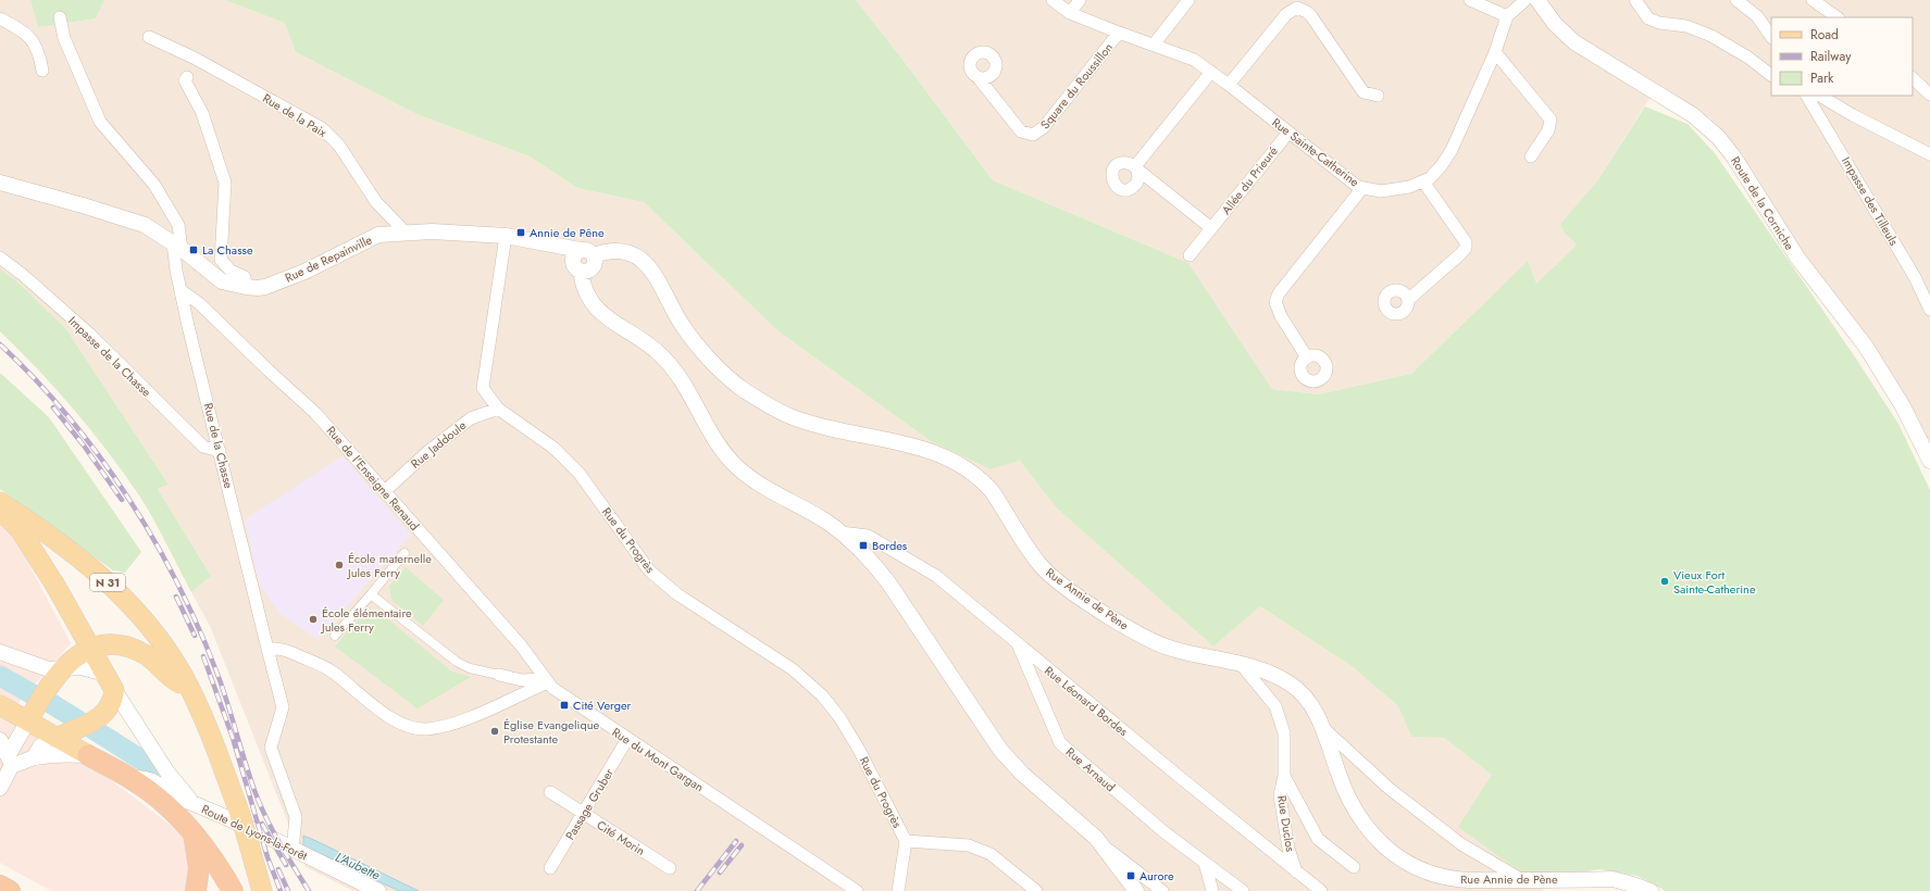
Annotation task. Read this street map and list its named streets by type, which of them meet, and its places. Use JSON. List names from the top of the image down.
{
  "streets": {
    "main road": ["N 31"],
    "street": [
      "Square du Roussillon",
      "Rue de la Paix",
      "Rue Sainte-Catherine",
      "Allée du Prieuré",
      "Impasse des Tilleuls",
      "Route de la Corniche",
      "Rue de Repainville",
      "Impasse de la Chasse",
      "Rue Jaddoule",
      "Rue de la Chasse",
      "Rue de l'Enseigne Renaud",
      "Rue du Progrès",
      "Rue Annie de Pène",
      "Rue Léonard Bordes",
      "Rue du Mont Gargan",
      "Rue Arnaud",
      "Passage Gruber",
      "Rue Duclos",
      "Route de Lyons-la-Forêt",
      "Cité Morin"
    ]
  },
  "crossings": [
    ["Square du Roussillon", "Rue Sainte-Catherine"],
    ["Rue de la Paix", "Rue de Repainville"],
    ["Rue Sainte-Catherine", "Allée du Prieuré"],
    ["Rue de Repainville", "Rue de la Chasse"],
    ["Rue de Repainville", "Rue du Progrès"],
    ["Rue de Repainville", "Rue Annie de Pène"],
    ["Impasse de la Chasse", "Rue de la Chasse"],
    ["Rue Jaddoule", "Rue de l'Enseigne Renaud"],
    ["Rue Jaddoule", "Rue du Progrès"],
    ["Rue de la Chasse", "Rue de l'Enseigne Renaud"],
    ["Rue de l'Enseigne Renaud", "Rue du Mont Gargan"],
    ["Rue Annie de Pène", "Rue Duclos"],
    ["Rue Léonard Bordes", "Rue Arnaud"],
    ["Rue Léonard Bordes", "Rue Duclos"],
    ["Rue du Mont Gargan", "Passage Gruber"],
    ["Passage Gruber", "Cité Morin"]
  ],
  "water": ["L'Aubette"],
  "places": {
    "transit": [
      "Annie de Pêne",
      "La Chasse",
      "Bordes",
      "Cité Verger",
      "Aurore"
    ],
    "other": [
      "École maternelle Jules Ferry",
      "Vieux Fort Sainte-Catherine",
      "École élémentaire Jules Ferry",
      "Église Evangelique Protestante"
    ]
  },
  "legend": ["Road", "Railway", "Park"]
}
